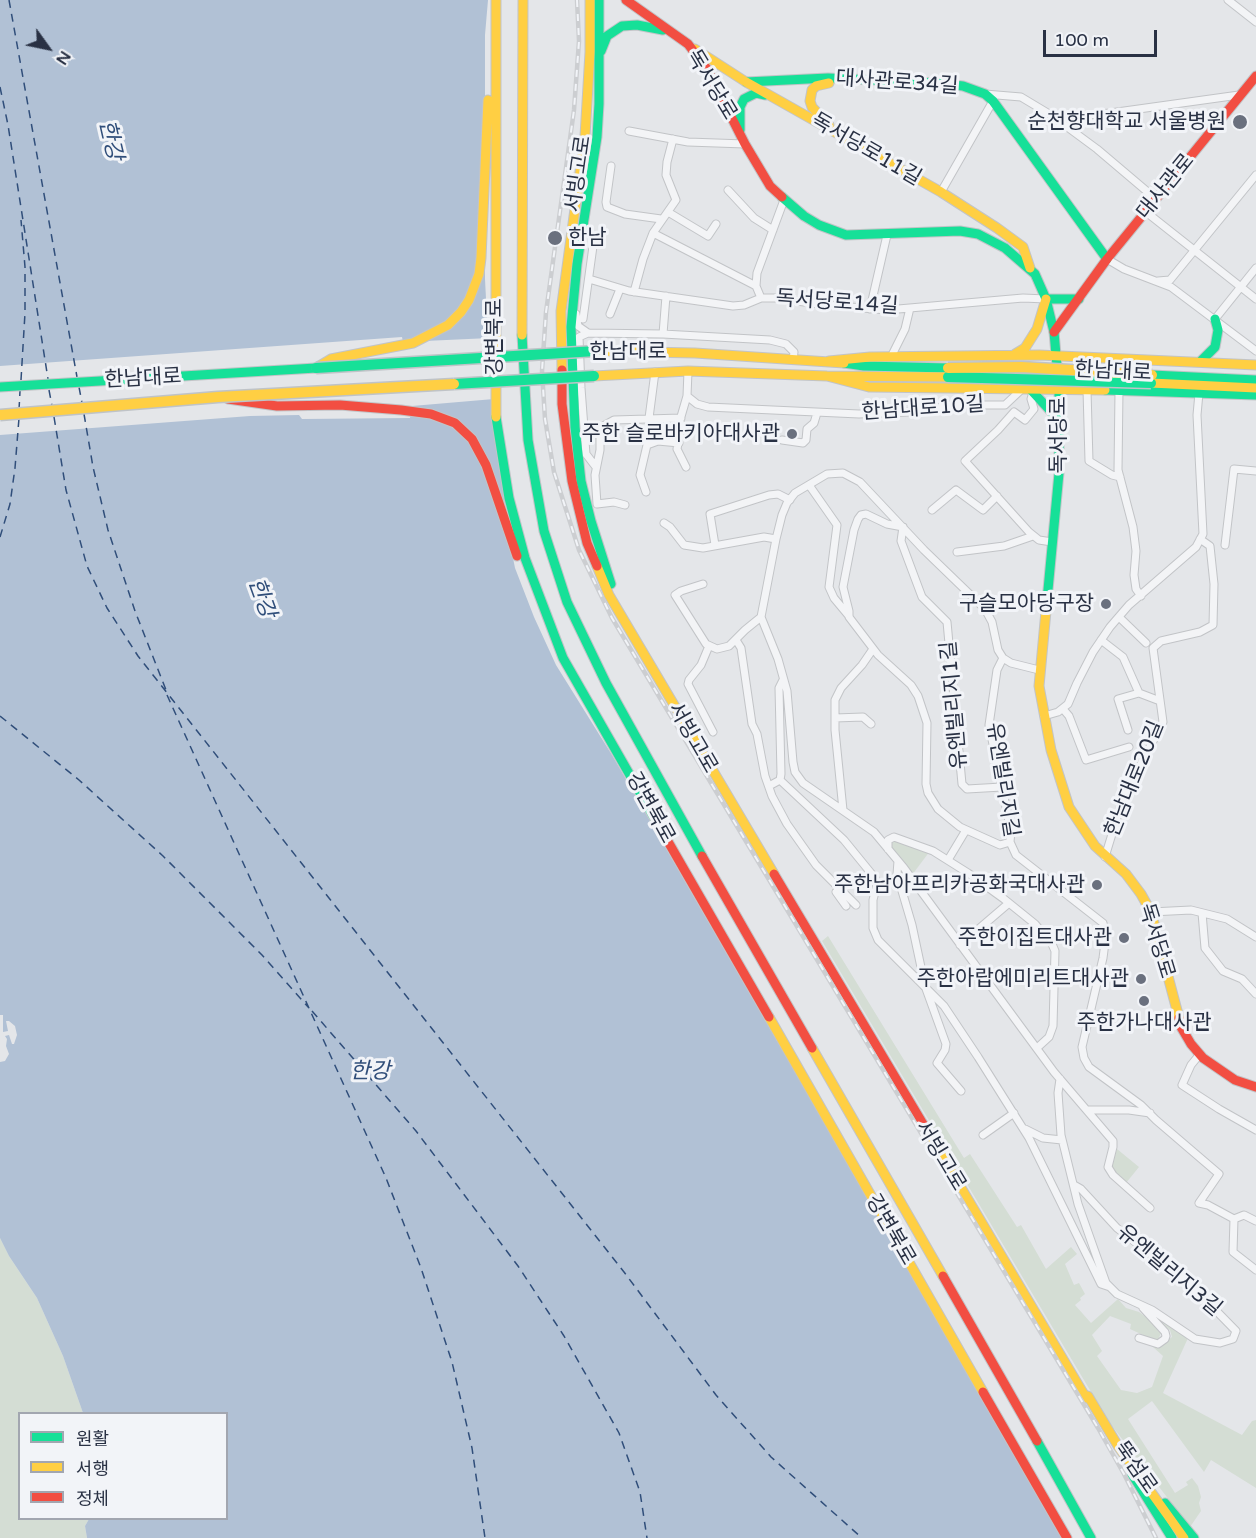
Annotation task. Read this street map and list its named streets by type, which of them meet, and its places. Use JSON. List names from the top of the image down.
{
  "streets": {
    "main road": [
      "대사관로34길",
      "독서당로",
      "독서당로11길",
      "서빙고로",
      "대사관로",
      "강변북로",
      "한남대로",
      "뚝섬로"
    ],
    "street": [
      "독서당로14길",
      "한남대로10길",
      "유엔빌리지1길",
      "한남대로20길",
      "유엔빌리지길",
      "유엔빌리지3길"
    ]
  },
  "crossings": [
    ["대사관로34길", "독서당로11길"],
    ["독서당로", "독서당로11길"],
    ["독서당로", "대사관로"],
    ["독서당로", "독서당로14길"],
    ["독서당로", "한남대로20길"],
    ["서빙고로", "뚝섬로"],
    ["유엔빌리지1길", "유엔빌리지길"]
  ],
  "water": ["한강"],
  "places": [
    "순천향대학교 서울병원",
    "한남",
    "주한 슬로바키아대사관",
    "구슬모아당구장",
    "주한남아프리카공화국대사관",
    "주한이집트대사관",
    "주한아랍에미리트대사관",
    "주한가나대사관"
  ],
  "legend": ["원활", "서행", "정체"],
  "scale_bar": "100 m",
  "north": "bottom right"
}
